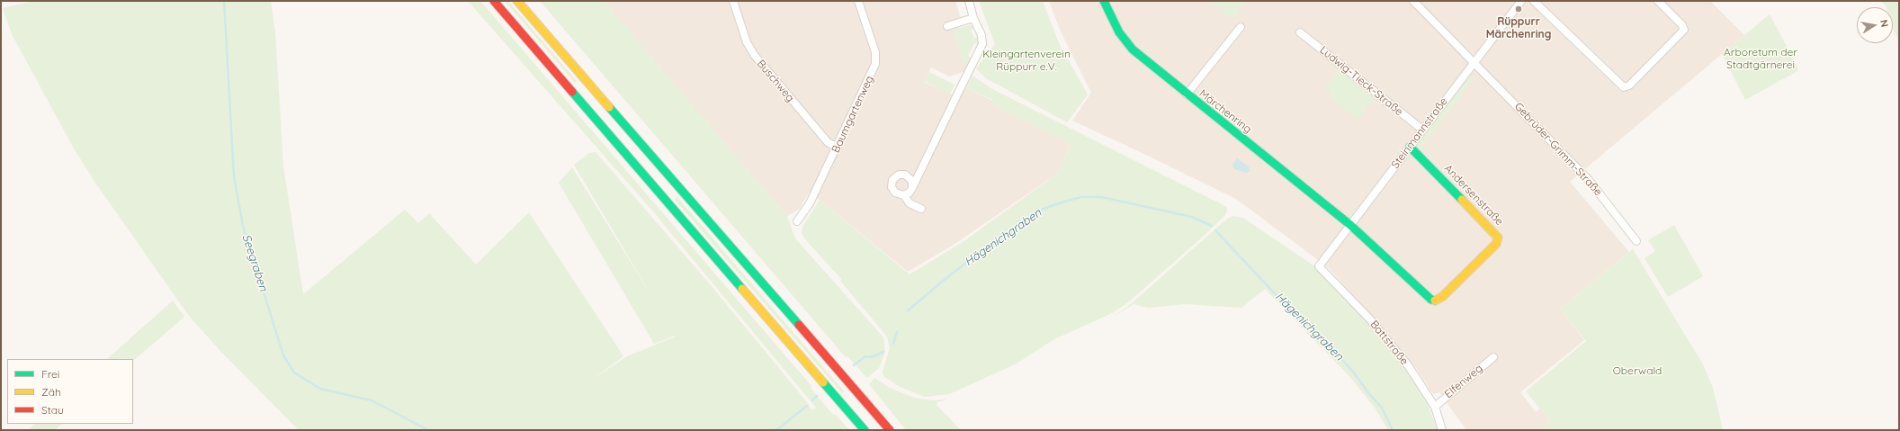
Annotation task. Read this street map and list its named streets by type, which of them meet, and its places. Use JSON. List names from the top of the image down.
{
  "streets": {
    "main road": ["Märchenring", "Andersenstraße"],
    "street": [
      "Buschweg",
      "Ludwig-Tieck-Straße",
      "Baumgartenweg",
      "Steinmannstraße",
      "Gebrüder-Grimm-Straße",
      "Battstraße",
      "Elfenweg"
    ]
  },
  "crossings": [
    ["Buschweg", "Baumgartenweg"],
    ["Ludwig-Tieck-Straße", "Steinmannstraße"],
    ["Märchenring", "Steinmannstraße"],
    ["Märchenring", "Andersenstraße"],
    ["Steinmannstraße", "Gebrüder-Grimm-Straße"],
    ["Steinmannstraße", "Andersenstraße"],
    ["Steinmannstraße", "Battstraße"],
    ["Battstraße", "Elfenweg"]
  ],
  "water": ["Hägenichgraben", "Seegraben"],
  "parks": ["Arboretum der Stadtgärnerei", "Kleingartenverein Rüppurr e.V.", "Oberwald"],
  "places": ["Rüppurr Märchenring"],
  "legend": ["Frei", "Zäh", "Stau"],
  "north": "right"
}
